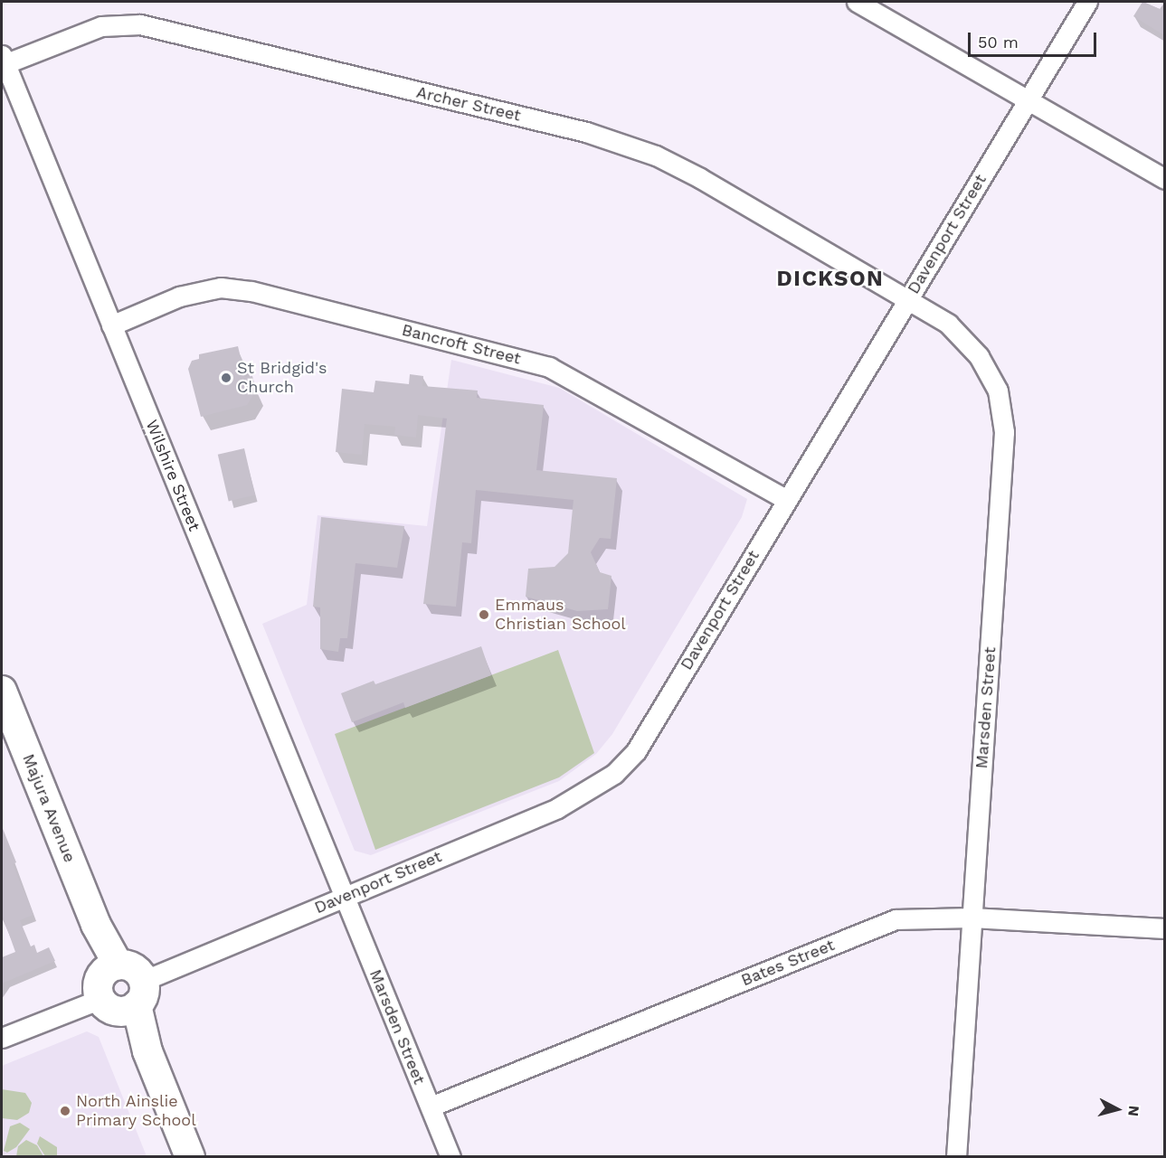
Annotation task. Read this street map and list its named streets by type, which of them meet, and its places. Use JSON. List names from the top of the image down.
{
  "streets": {
    "main road": ["Majura Avenue"],
    "street": [
      "Archer Street",
      "Davenport Street",
      "Bancroft Street",
      "Wilshire Street",
      "Marsden Street",
      "Bates Street"
    ]
  },
  "crossings": [
    ["Archer Street", "Davenport Street"],
    ["Archer Street", "Wilshire Street"],
    ["Archer Street", "Marsden Street"],
    ["Davenport Street", "Bancroft Street"],
    ["Davenport Street", "Wilshire Street"],
    ["Davenport Street", "Marsden Street"],
    ["Davenport Street", "Majura Avenue"],
    ["Bancroft Street", "Wilshire Street"],
    ["Wilshire Street", "Marsden Street"],
    ["Marsden Street", "Bates Street"]
  ],
  "districts": ["DICKSON"],
  "places": ["St Bridgid's Church", "Emmaus Christian School", "North Ainslie Primary School"],
  "scale_bar": "50 m",
  "north": "right"
}
